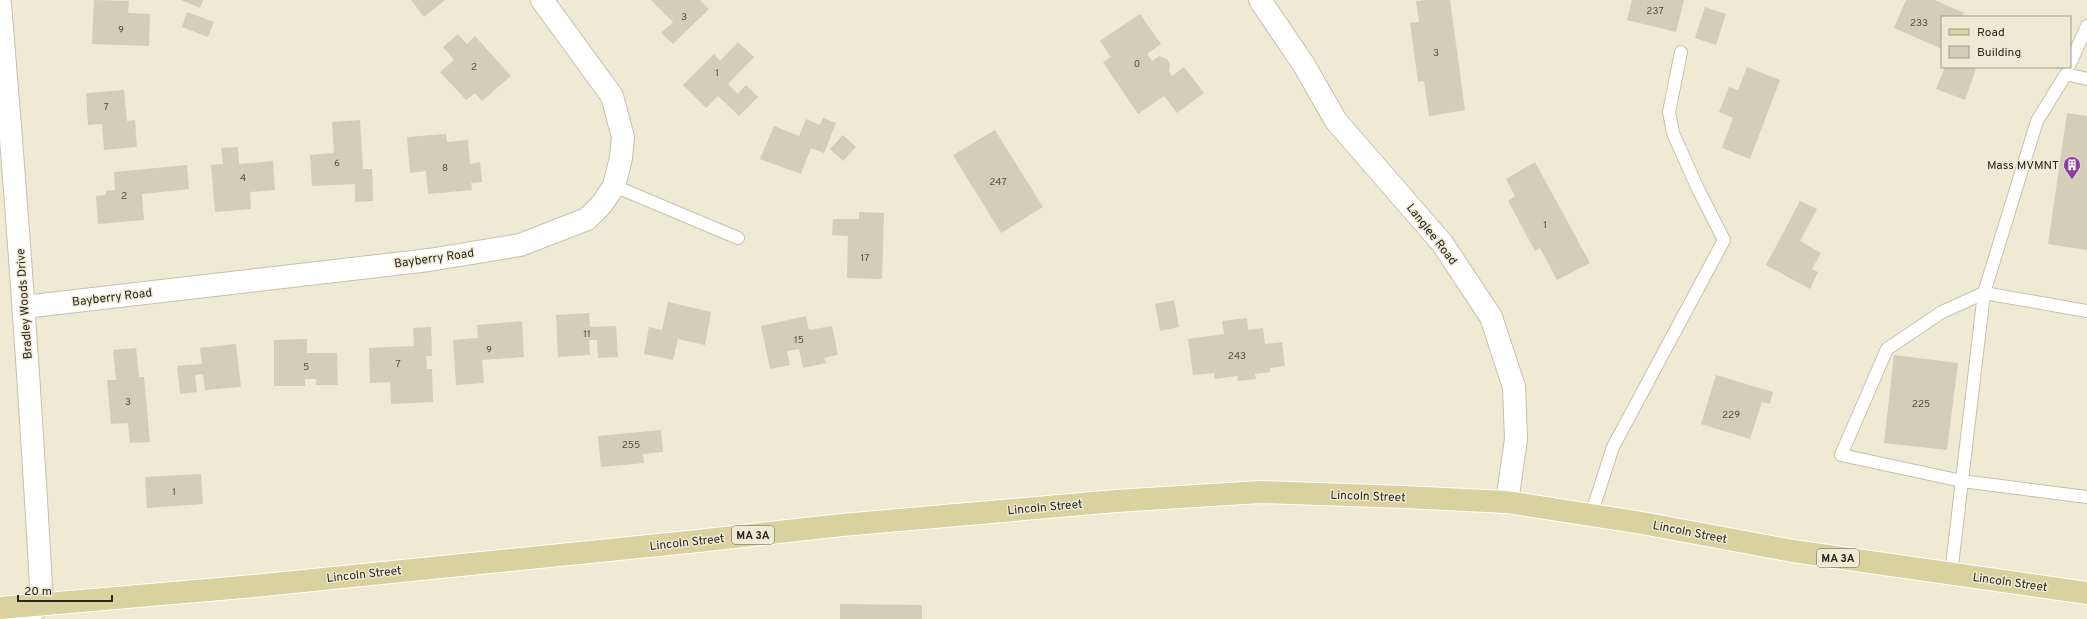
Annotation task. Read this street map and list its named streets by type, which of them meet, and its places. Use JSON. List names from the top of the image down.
{
  "streets": {
    "main road": ["Lincoln Street", "MA 3A"],
    "street": ["Langlee Road", "Bayberry Road", "Bradley Woods Drive"]
  },
  "crossings": [
    ["Langlee Road", "Lincoln Street"],
    ["Bayberry Road", "Bradley Woods Drive"],
    ["Bradley Woods Drive", "Lincoln Street"]
  ],
  "places": {
    "building": ["Mass MVMNT"]
  },
  "house_numbers": [
    "237",
    "3",
    "233",
    "9",
    "3",
    "0",
    "2",
    "1",
    "7",
    "6",
    "8",
    "4",
    "247",
    "2",
    "1",
    "17",
    "11",
    "15",
    "9",
    "243",
    "7",
    "5",
    "3",
    "225",
    "229",
    "255",
    "1"
  ],
  "legend": ["Road", "Building"],
  "scale_bar": "20 m"
}
